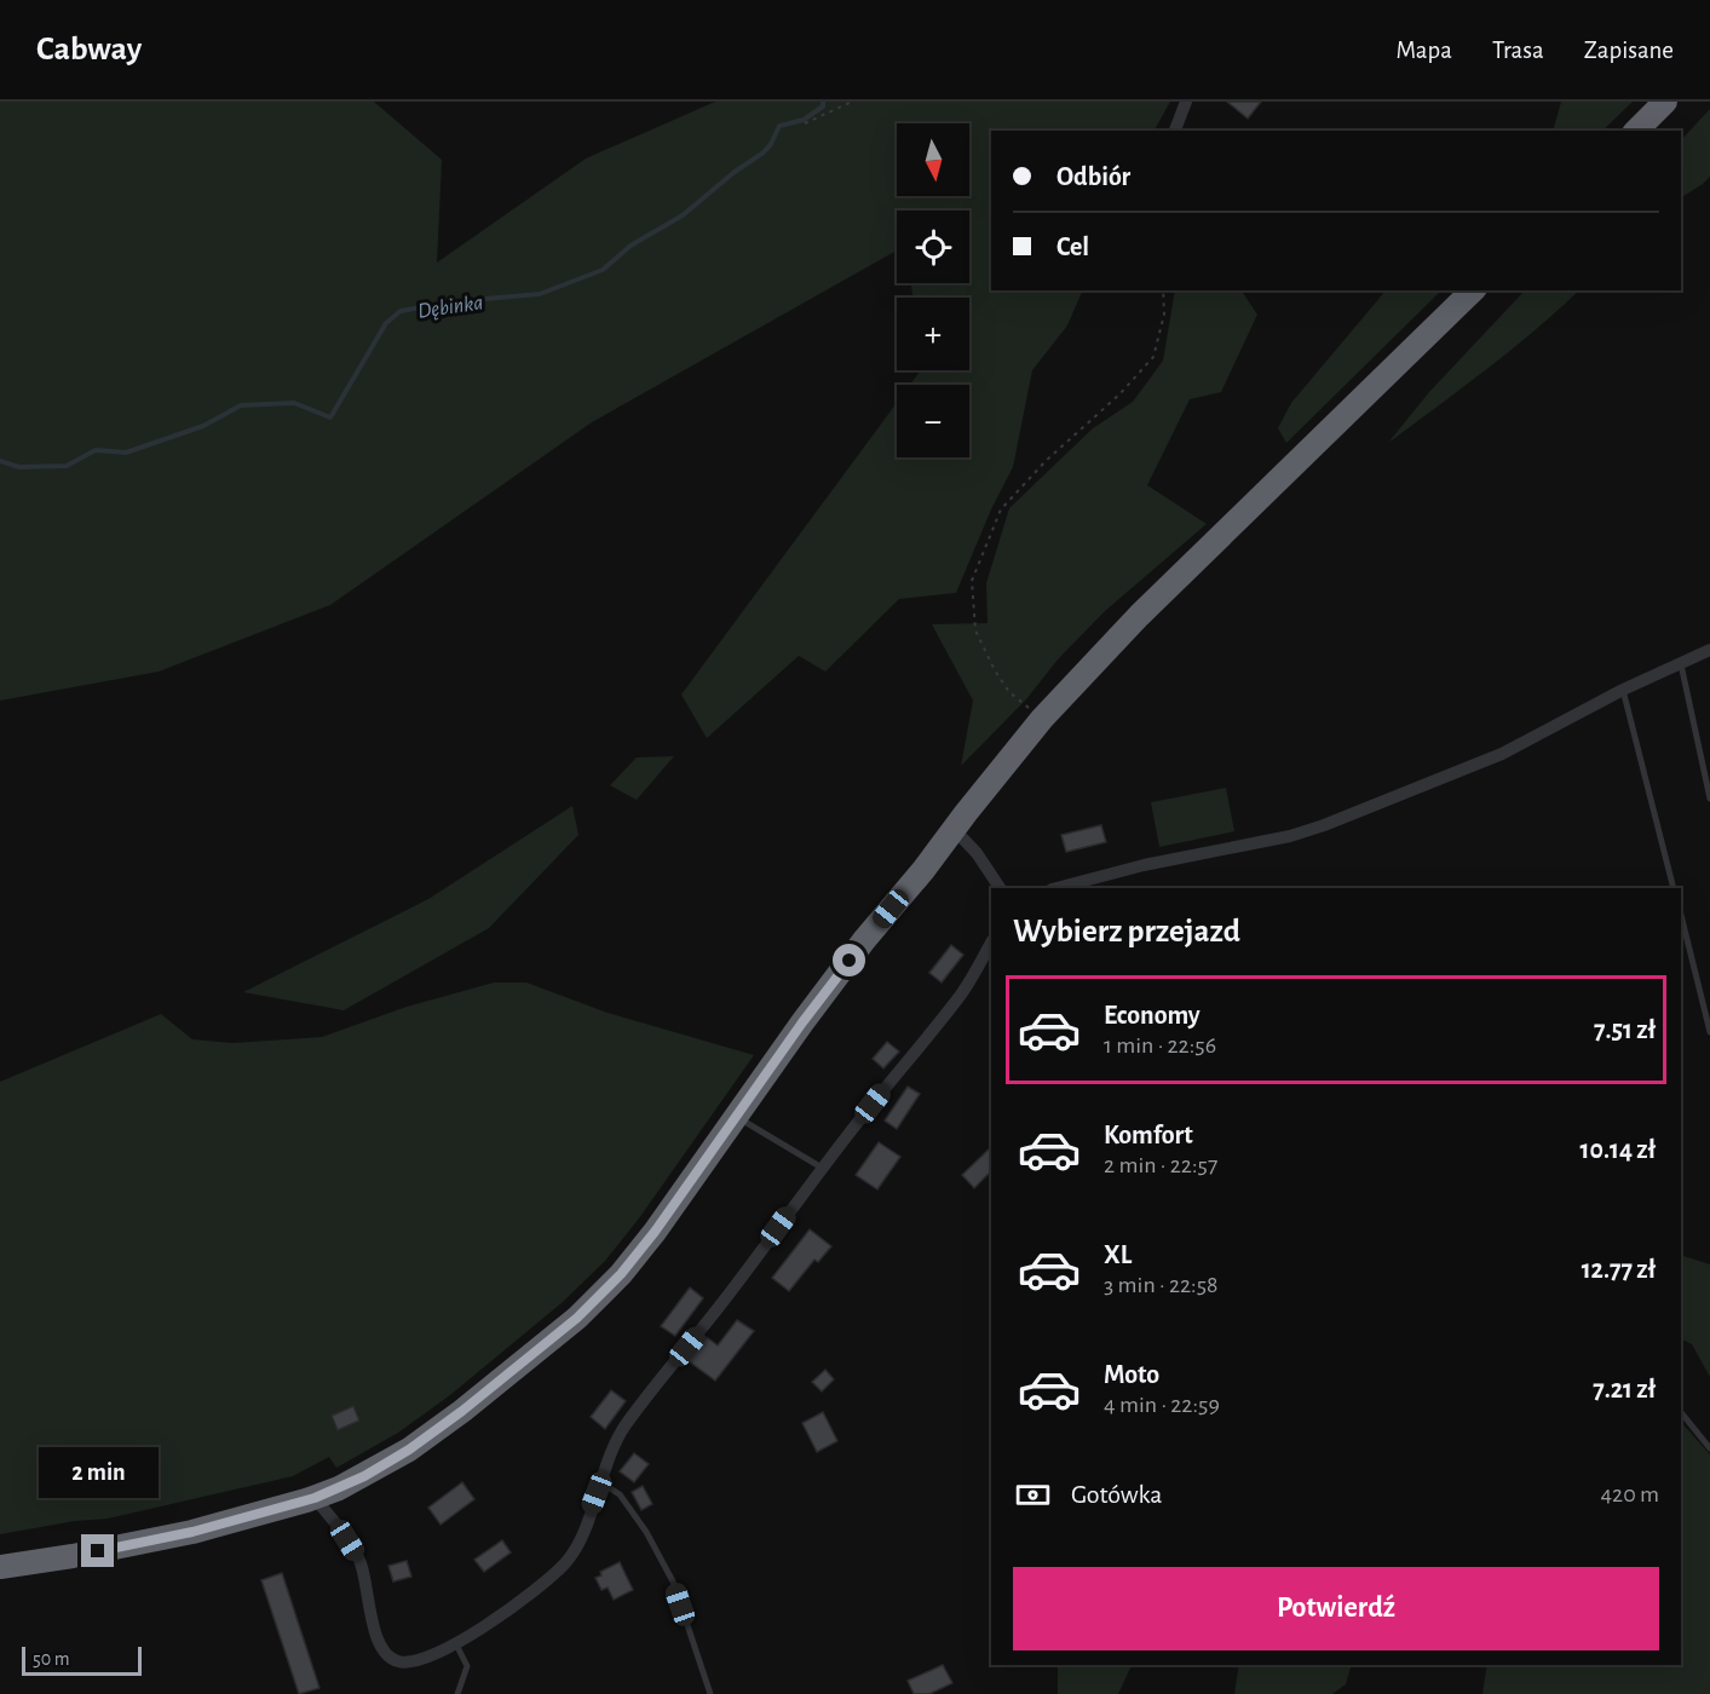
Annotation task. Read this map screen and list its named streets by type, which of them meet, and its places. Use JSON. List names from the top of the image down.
{
  "water": ["Dębinka"],
  "scale_bar": "50 m",
  "north": "bottom",
  "page": {
    "header": "Cabway",
    "nav": ["Mapa", "Trasa", "Zapisane"],
    "map_buttons": ["+", "−"],
    "banner": ["Odbiór", "Cel"],
    "heading": "Wybierz przejazd",
    "list": [
      {
        "name": "Economy",
        "note": "1 min · 22:56",
        "value": "7.51 zł"
      },
      {
        "name": "Komfort",
        "note": "2 min · 22:57",
        "value": "10.14 zł"
      },
      {
        "name": "XL",
        "note": "3 min · 22:58",
        "value": "12.77 zł"
      },
      {
        "name": "Moto",
        "note": "4 min · 22:59",
        "value": "7.21 zł"
      }
    ],
    "bubble": "2 min",
    "pay": ["Gotówka", "420 m"],
    "buttons": "Potwierdź",
    "scale": "50 m"
  }
}
